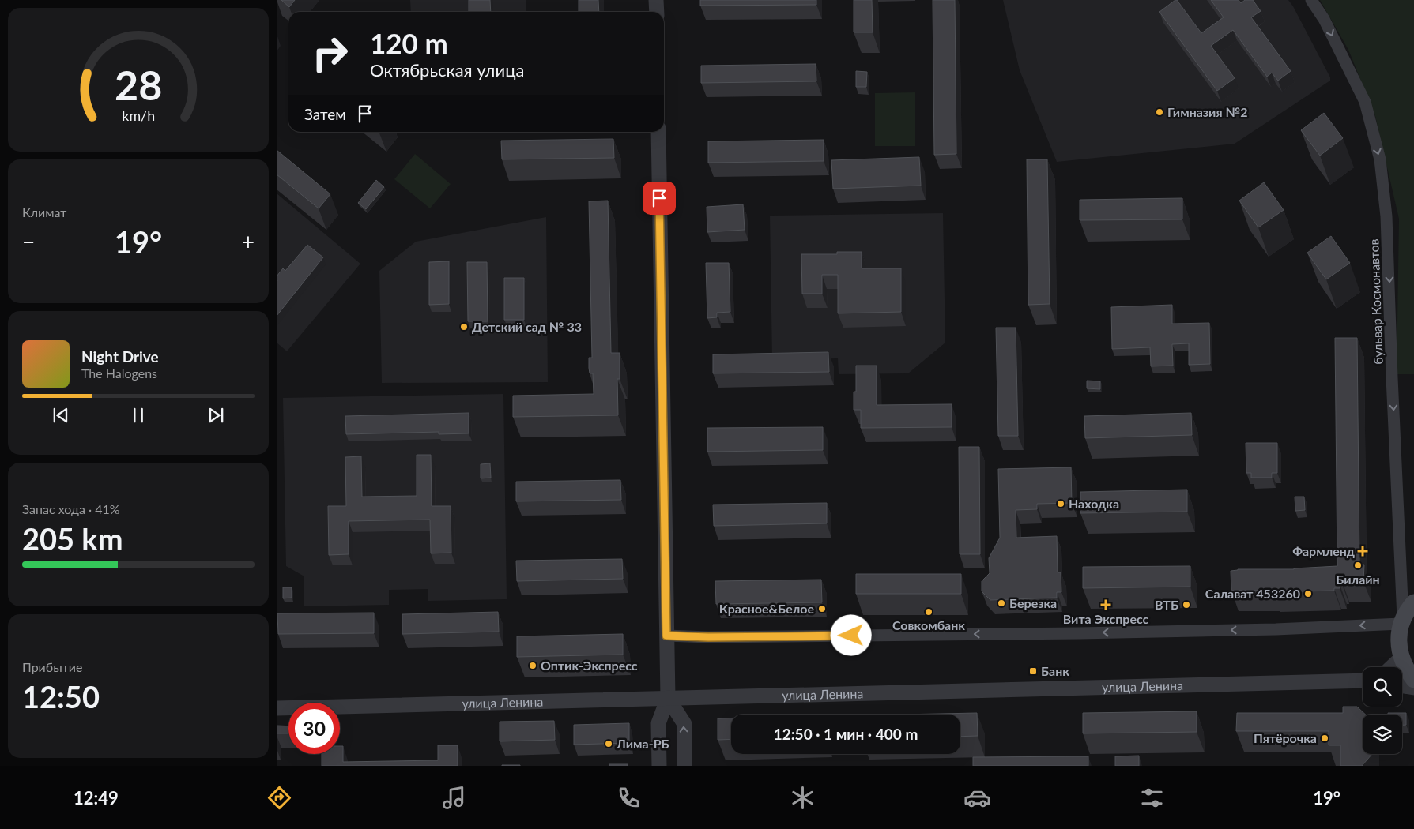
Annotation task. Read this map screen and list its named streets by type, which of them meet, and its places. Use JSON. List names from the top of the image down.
{
  "streets": {
    "street": ["бульвар Космонавтов", "улица Ленина"]
  },
  "one_way": ["бульвар Космонавтов"],
  "places": {
    "other": [
      "Гимназия №2",
      "Детский сад № 33",
      "Находка",
      "Билайн",
      "Салават 453260",
      "Березка",
      "ВТБ",
      "Красное&Белое",
      "Совкомбанк",
      "Оптик-Экспресс",
      "Пятёрочка",
      "Лима-РБ"
    ],
    "health": ["Фармленд", "Вита Экспресс"],
    "transit": ["Банк"]
  },
  "page": {
    "turn": ["120 m", "Октябрьская улица"],
    "then": "Затем",
    "tile": [
      "Климат",
      ["Запас хода · 41%", "205 km"],
      ["Прибытие", "12:50"]
    ],
    "heat": ["−", "19°", "+"],
    "song": ["Night Drive", "The Halogens"],
    "limit": "30",
    "trip": "12:50 · 1 мин · 400 m",
    "tabs": ["12:49", "19°"],
    "gauge": ["28", "km/h"]
  }
}
